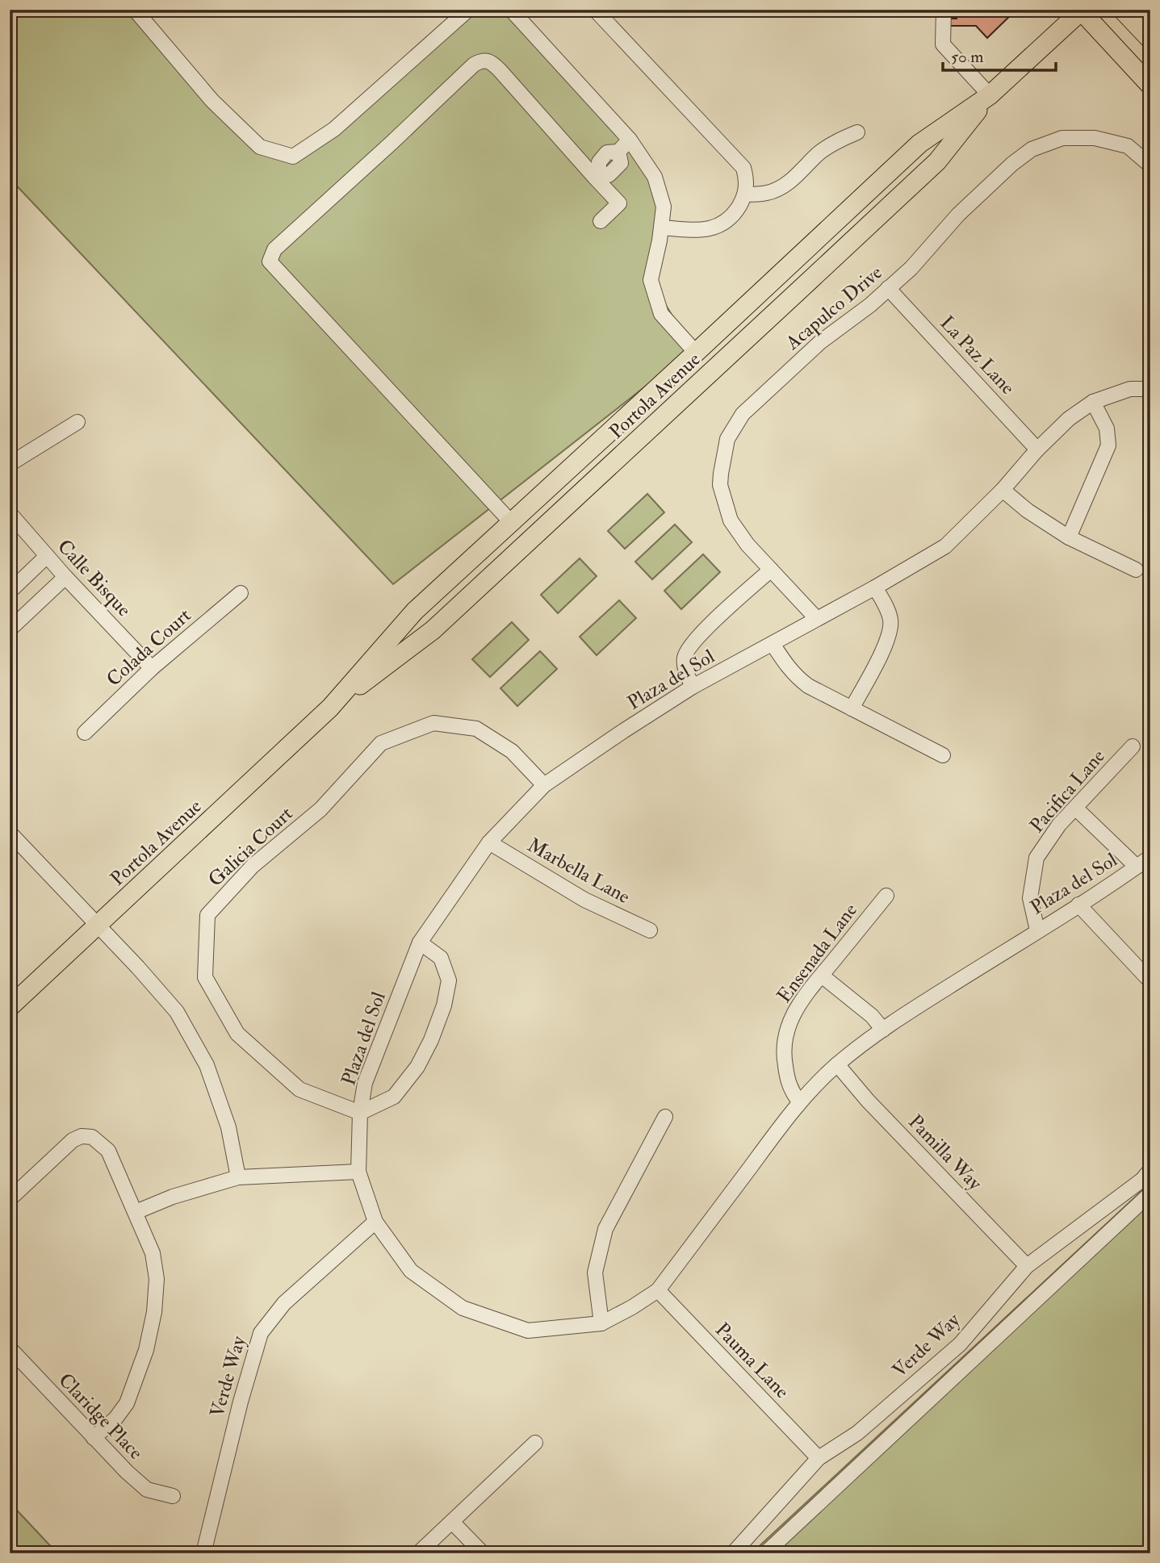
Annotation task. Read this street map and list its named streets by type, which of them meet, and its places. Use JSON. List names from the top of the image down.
{
  "streets": {
    "main road": ["Portola Avenue"],
    "street": [
      "Acapulco Drive",
      "La Paz Lane",
      "Calle Bisque",
      "Colada Court",
      "Plaza del Sol",
      "Pacifica Lane",
      "Galicia Court",
      "Marbella Lane",
      "Ensenada Lane",
      "Pamilla Way",
      "Verde Way",
      "Pauma Lane",
      "Claridge Place"
    ]
  },
  "crossings": [
    ["Acapulco Drive", "La Paz Lane"],
    ["Acapulco Drive", "Plaza del Sol"],
    ["La Paz Lane", "Plaza del Sol"],
    ["Calle Bisque", "Colada Court"],
    ["Plaza del Sol", "Pacifica Lane"],
    ["Plaza del Sol", "Galicia Court"],
    ["Plaza del Sol", "Marbella Lane"],
    ["Plaza del Sol", "Ensenada Lane"],
    ["Plaza del Sol", "Pamilla Way"],
    ["Plaza del Sol", "Verde Way"],
    ["Plaza del Sol", "Pauma Lane"],
    ["Pamilla Way", "Verde Way"],
    ["Verde Way", "Pauma Lane"]
  ],
  "scale_bar": "50 m"
}
